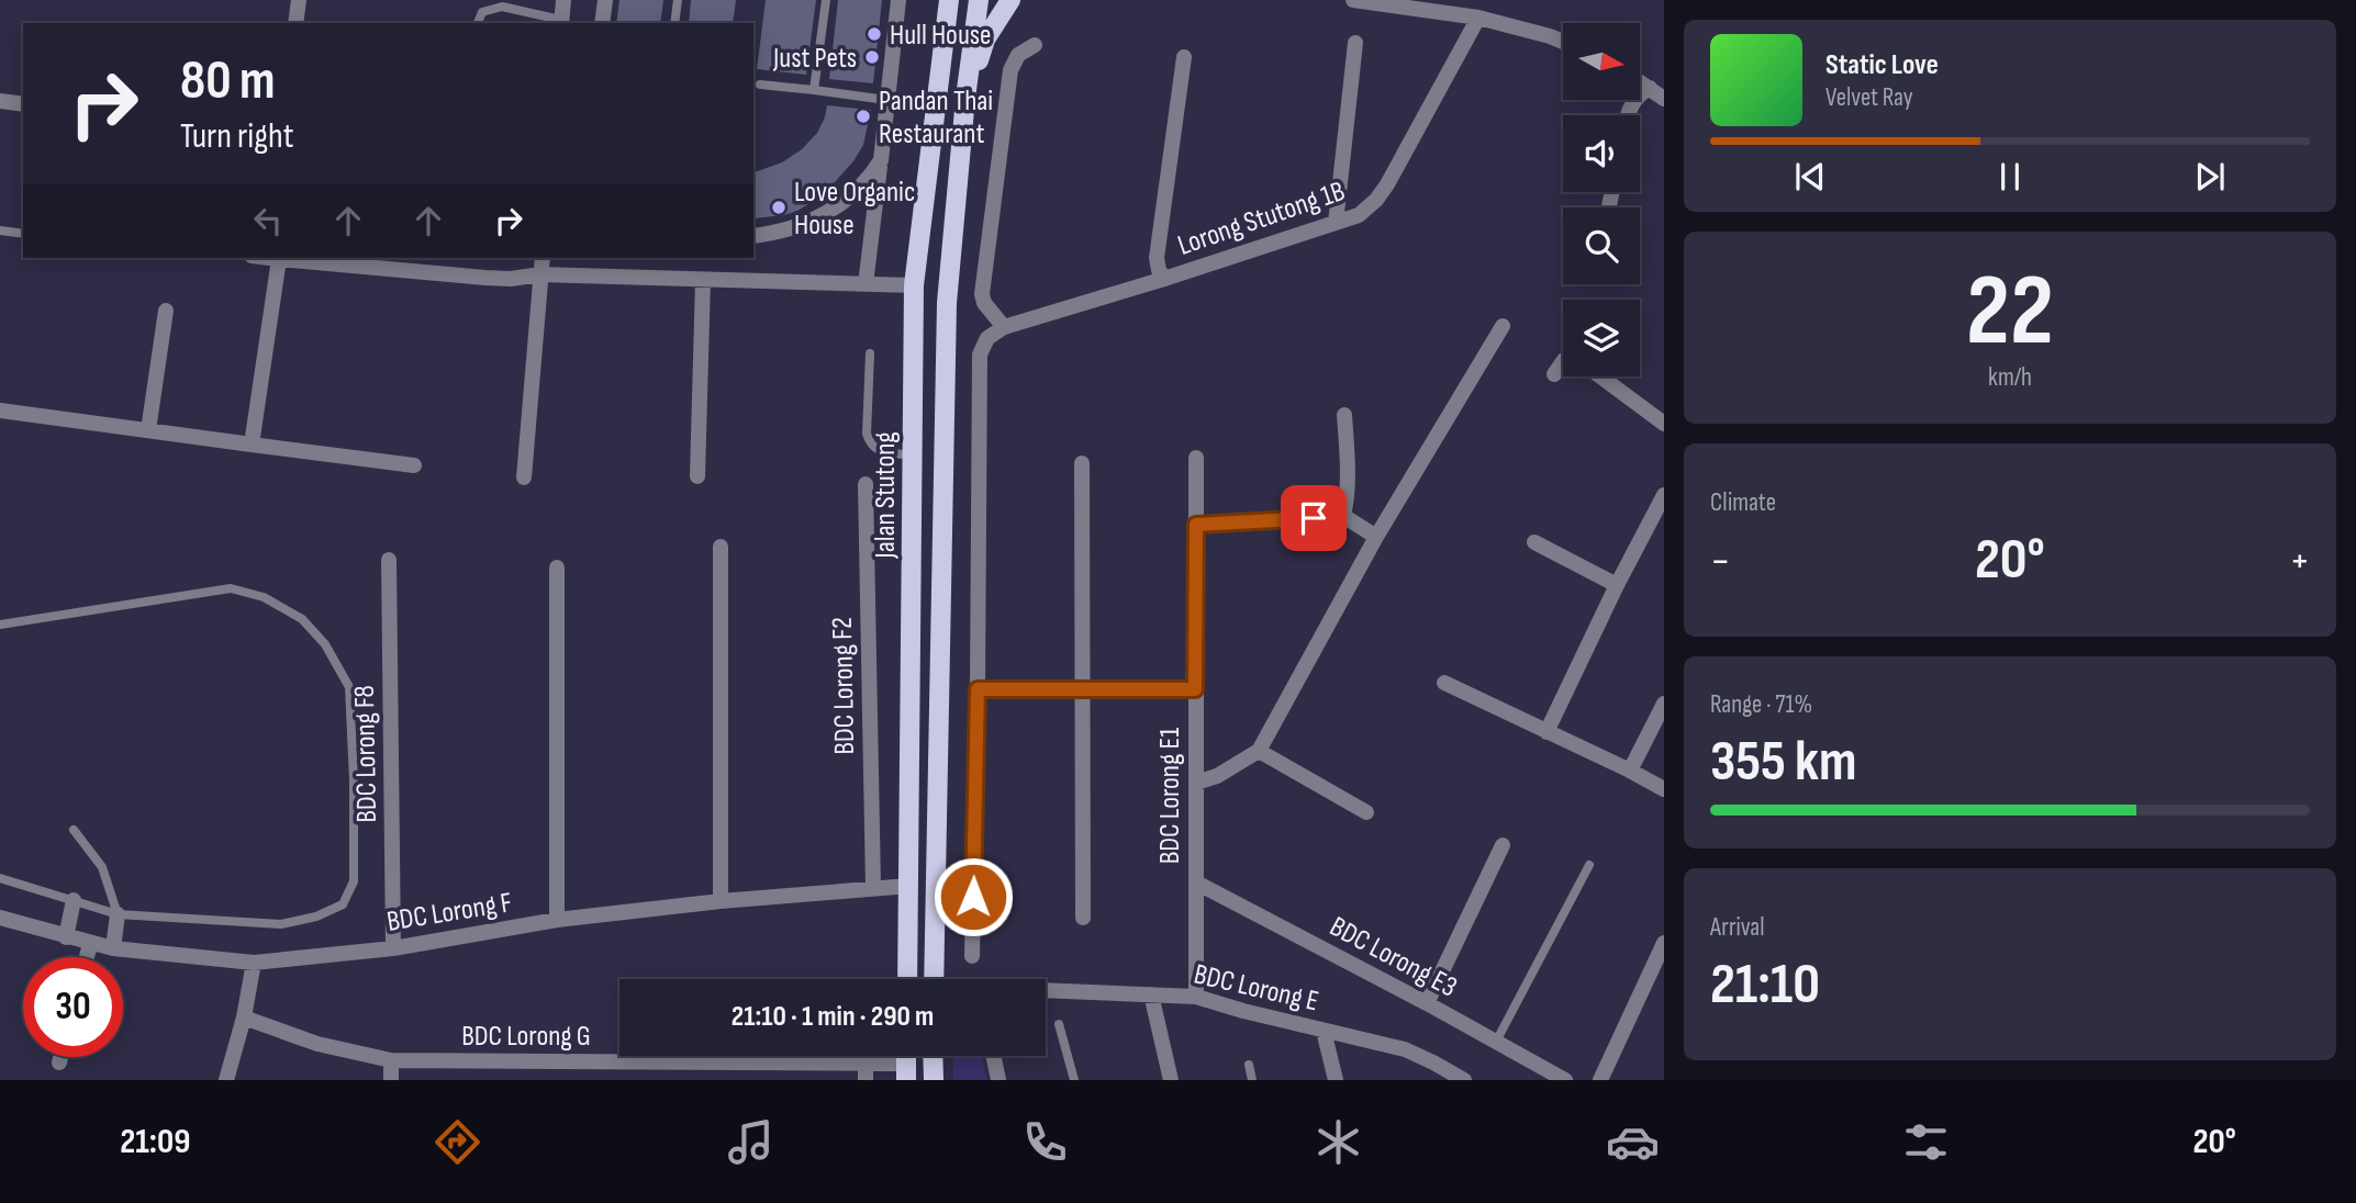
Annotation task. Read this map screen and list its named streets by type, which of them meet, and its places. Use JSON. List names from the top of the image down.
{
  "streets": {
    "main road": ["Jalan Stutong"],
    "street": [
      "Lorong Stutong 1B",
      "BDC Lorong F2",
      "BDC Lorong F8",
      "BDC Lorong E1",
      "BDC Lorong F",
      "BDC Lorong E3",
      "BDC Lorong E",
      "BDC Lorong G"
    ]
  },
  "crossings": [
    ["Jalan Stutong", "BDC Lorong F"],
    ["BDC Lorong F2", "BDC Lorong F"],
    ["BDC Lorong F8", "BDC Lorong F"],
    ["BDC Lorong E1", "BDC Lorong E3"],
    ["BDC Lorong E1", "BDC Lorong E"]
  ],
  "places": [
    "Hull House",
    "Just Pets",
    "Pandan Thai Restaurant",
    "Love Organic House"
  ],
  "north": "right",
  "page": {
    "turn": ["80 m", "Turn right"],
    "song": ["Static Love", "Velvet Ray"],
    "tile": [
      ["22", "km/h"],
      "Climate",
      ["Range · 71%", "355 km"],
      ["Arrival", "21:10"]
    ],
    "heat": ["−", "20°", "+"],
    "limit": "30",
    "trip": "21:10 · 1 min · 290 m",
    "tabs": ["21:09", "20°"]
  }
}
